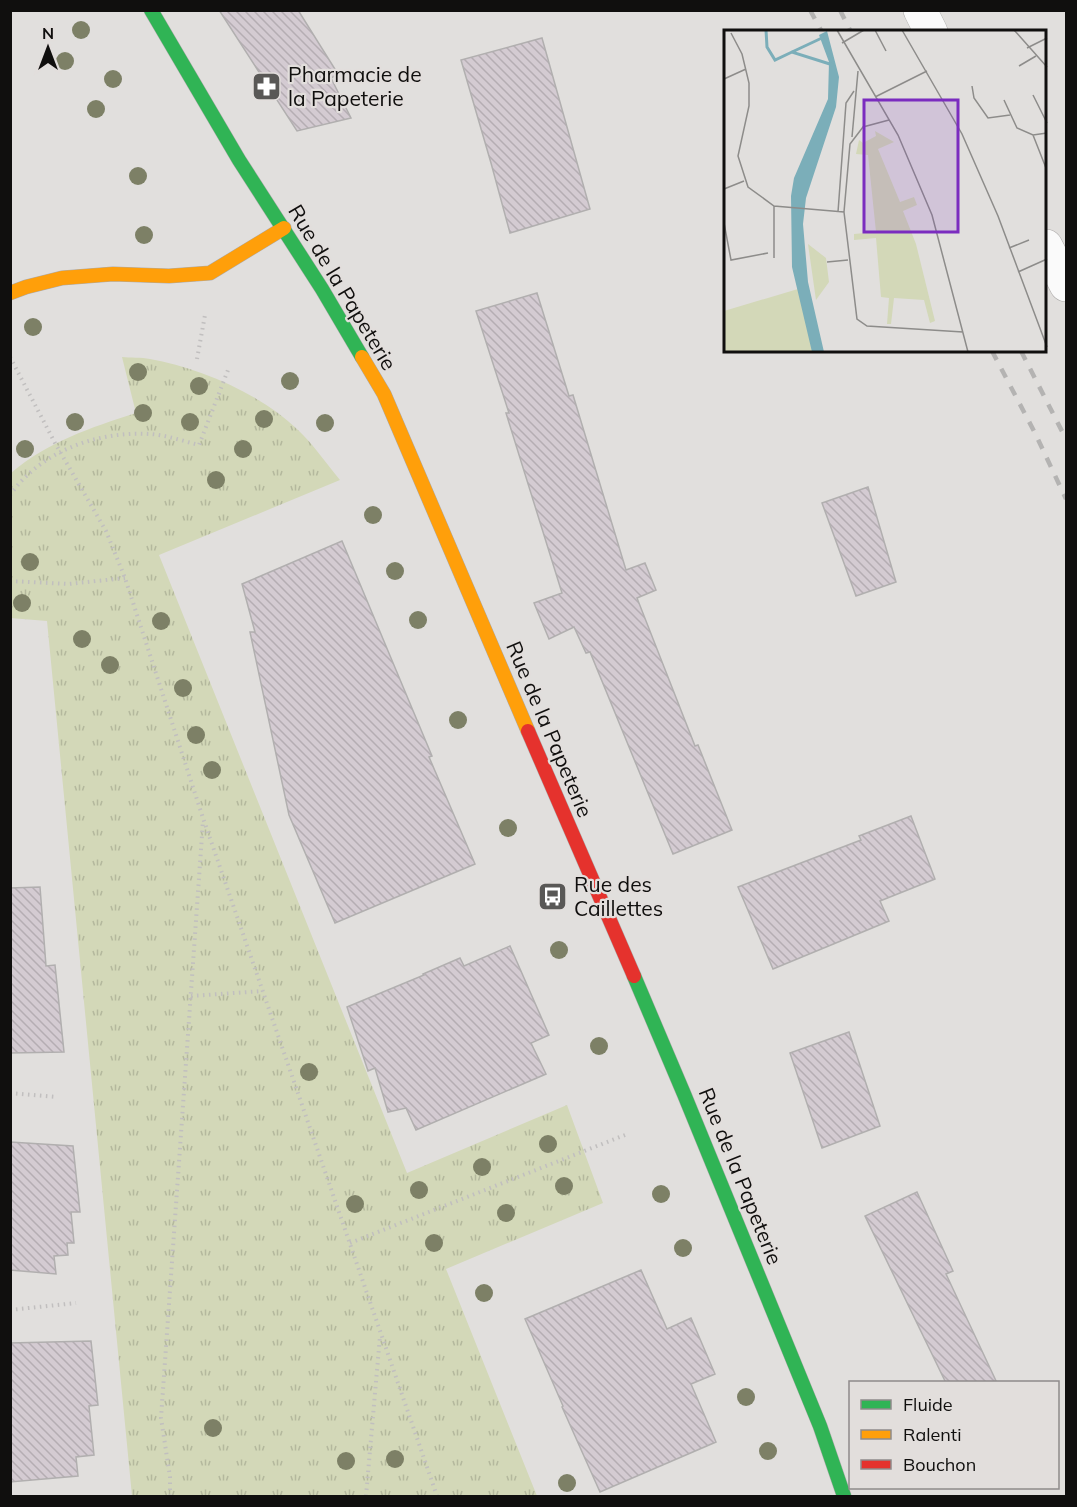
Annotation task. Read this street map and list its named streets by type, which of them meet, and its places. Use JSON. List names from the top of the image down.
{
  "streets": {
    "street": ["Rue de la Papeterie"]
  },
  "places": {
    "pharmacy": ["Pharmacie de la Papeterie"],
    "bus stop": ["Rue des Caillettes"]
  },
  "legend": ["Fluide", "Ralenti", "Bouchon"],
  "north": "top"
}
